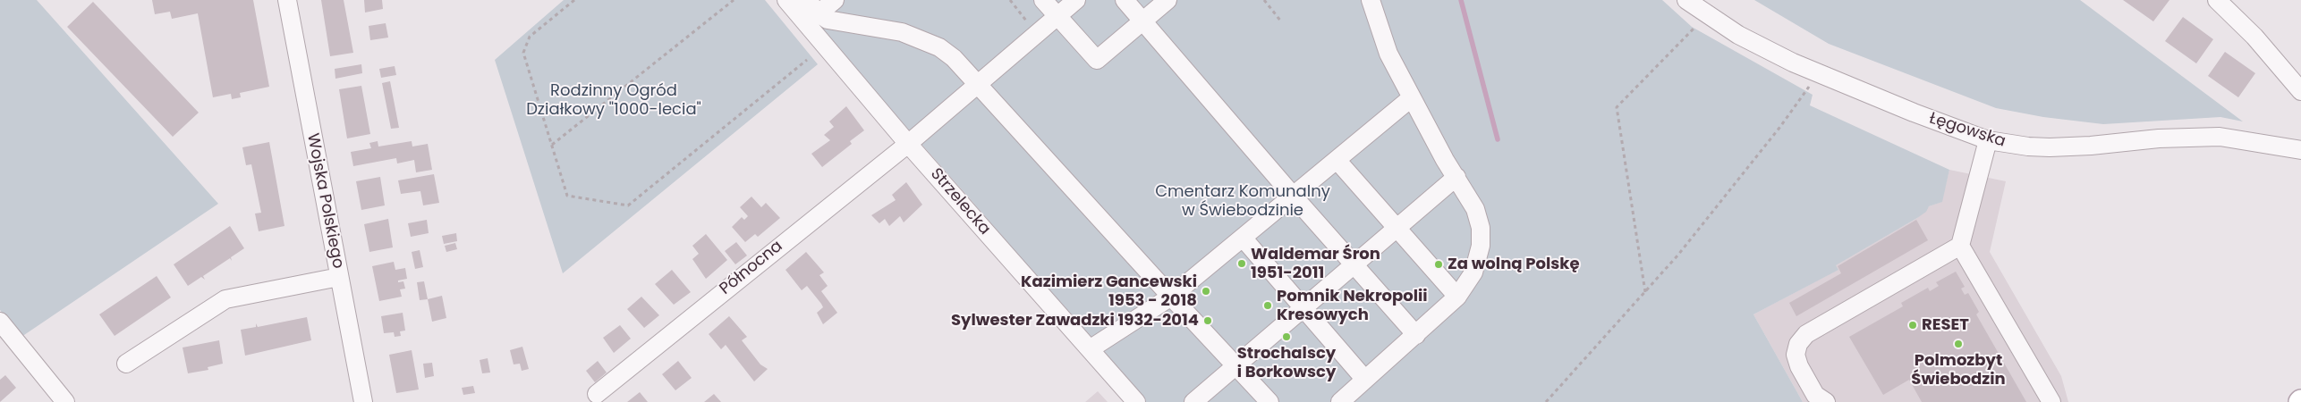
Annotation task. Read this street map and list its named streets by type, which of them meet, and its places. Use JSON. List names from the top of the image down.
{
  "streets": {
    "street": [
      "Łęgowska",
      "Wojska Polskiego",
      "Strzelecka",
      "Północna"
    ]
  },
  "crossings": [
    ["Strzelecka", "Północna"]
  ],
  "parks": ["Rodzinny Ogród Działkowy \"1000-lecia\"", "Cmentarz Komunalny w Świebodzinie"],
  "places": [
    "Waldemar Śron 1951-2011",
    "Za wolną Polskę",
    "Kazimierz Gancewski 1953 - 2018",
    "Pomnik Nekropolii Kresowych",
    "Sylwester Zawadzki 1932-2014",
    "RESET",
    "Strochalscy i Borkowscy",
    "Polmozbyt Świebodzin"
  ]
}
